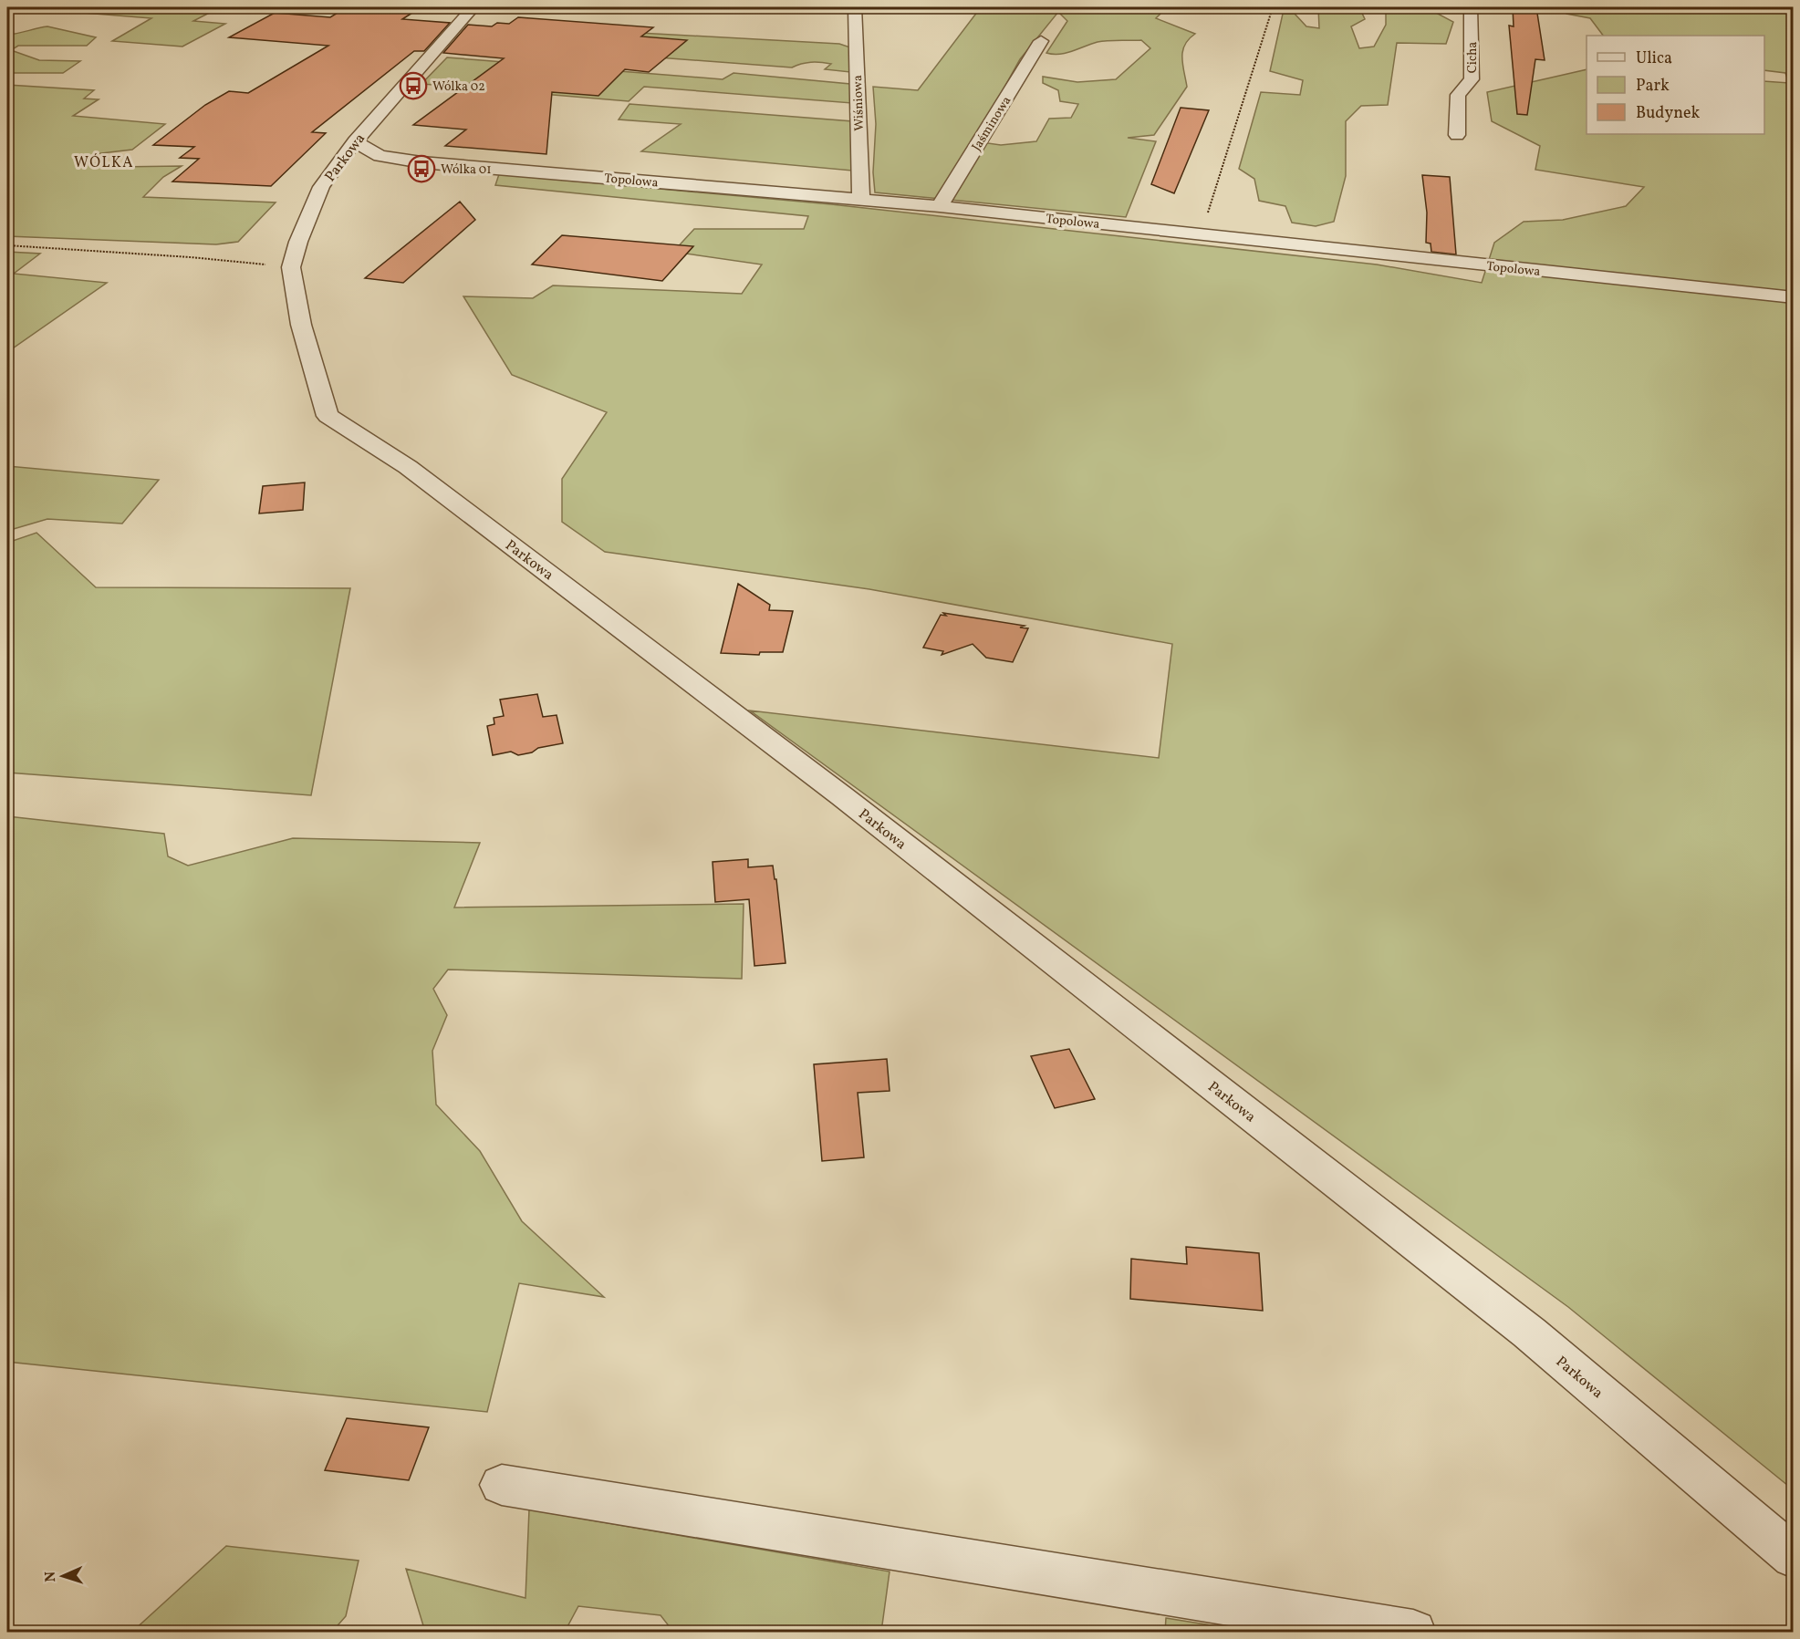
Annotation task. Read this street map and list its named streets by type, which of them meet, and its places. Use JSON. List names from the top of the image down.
{
  "streets": {
    "street": [
      "Cicha",
      "Wiśniowa",
      "Jaśminowa",
      "Parkowa",
      "Topolowa"
    ]
  },
  "crossings": [
    ["Wiśniowa", "Topolowa"],
    ["Jaśminowa", "Topolowa"],
    ["Parkowa", "Topolowa"]
  ],
  "districts": ["WÓLKA"],
  "places": {
    "bus stop": ["Wólka 02", "Wólka 01"]
  },
  "legend": ["Ulica", "Park", "Budynek"],
  "north": "left"
}
